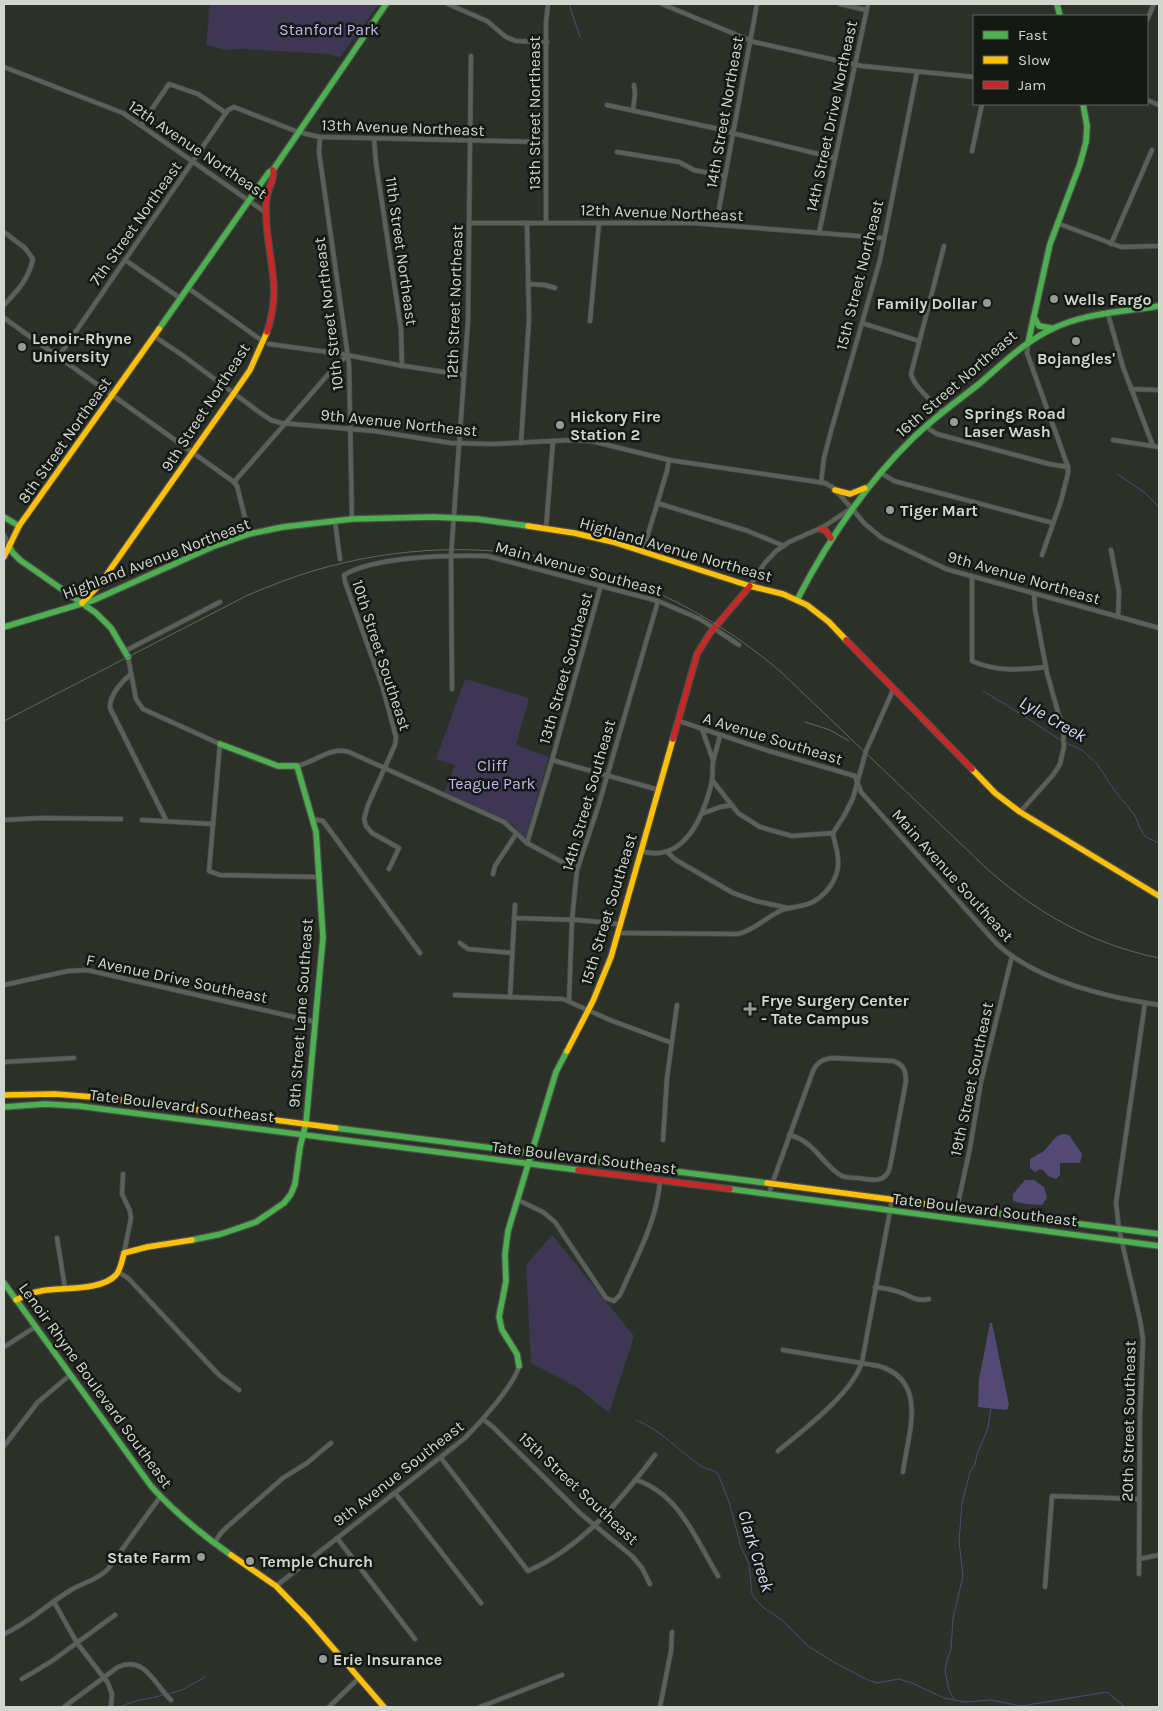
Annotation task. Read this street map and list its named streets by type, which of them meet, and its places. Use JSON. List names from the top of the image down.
{
  "streets": {
    "main road": [
      "16th Street Northeast",
      "9th Street Northeast",
      "8th Street Northeast",
      "Highland Avenue Northeast",
      "15th Street Southeast",
      "9th Street Lane Southeast",
      "Tate Boulevard Southeast",
      "Lenoir Rhyne Boulevard Southeast"
    ],
    "street": [
      "14th Street Northeast",
      "13th Street Northeast",
      "14th Street Drive Northeast",
      "13th Avenue Northeast",
      "12th Avenue Northeast",
      "7th Street Northeast",
      "11th Street Northeast",
      "15th Street Northeast",
      "12th Street Northeast",
      "10th Street Northeast",
      "9th Avenue Northeast",
      "Main Avenue Southeast",
      "10th Street Southeast",
      "13th Street Southeast",
      "A Avenue Southeast",
      "14th Street Southeast",
      "F Avenue Drive Southeast",
      "19th Street Southeast",
      "20th Street Southeast",
      "9th Avenue Southeast"
    ]
  },
  "crossings": [
    ["14th Street Northeast", "12th Avenue Northeast"],
    ["13th Street Northeast", "13th Avenue Northeast"],
    ["13th Street Northeast", "12th Avenue Northeast"],
    ["14th Street Drive Northeast", "12th Avenue Northeast"],
    ["13th Avenue Northeast", "7th Street Northeast"],
    ["13th Avenue Northeast", "11th Street Northeast"],
    ["13th Avenue Northeast", "12th Street Northeast"],
    ["13th Avenue Northeast", "10th Street Northeast"],
    ["12th Avenue Northeast", "7th Street Northeast"],
    ["12th Avenue Northeast", "15th Street Northeast"],
    ["12th Avenue Northeast", "12th Street Northeast"],
    ["12th Avenue Northeast", "9th Street Northeast"],
    ["12th Avenue Northeast", "8th Street Northeast"],
    ["15th Street Northeast", "9th Avenue Northeast"],
    ["12th Street Northeast", "9th Avenue Northeast"],
    ["12th Street Northeast", "Highland Avenue Northeast"],
    ["12th Street Northeast", "Main Avenue Southeast"],
    ["10th Street Northeast", "9th Avenue Northeast"],
    ["10th Street Northeast", "Highland Avenue Northeast"],
    ["16th Street Northeast", "9th Avenue Northeast"],
    ["16th Street Northeast", "Highland Avenue Northeast"],
    ["9th Street Northeast", "9th Avenue Northeast"],
    ["9th Street Northeast", "8th Street Northeast"],
    ["9th Street Northeast", "Highland Avenue Northeast"],
    ["9th Avenue Northeast", "8th Street Northeast"],
    ["Main Avenue Southeast", "10th Street Southeast"],
    ["Main Avenue Southeast", "13th Street Southeast"],
    ["Main Avenue Southeast", "A Avenue Southeast"],
    ["Main Avenue Southeast", "14th Street Southeast"],
    ["Main Avenue Southeast", "15th Street Southeast"],
    ["Main Avenue Southeast", "19th Street Southeast"],
    ["Main Avenue Southeast", "20th Street Southeast"],
    ["A Avenue Southeast", "15th Street Southeast"],
    ["15th Street Southeast", "Tate Boulevard Southeast"],
    ["15th Street Southeast", "9th Avenue Southeast"],
    ["F Avenue Drive Southeast", "9th Street Lane Southeast"],
    ["9th Street Lane Southeast", "Tate Boulevard Southeast"],
    ["19th Street Southeast", "Tate Boulevard Southeast"],
    ["Tate Boulevard Southeast", "20th Street Southeast"],
    ["Lenoir Rhyne Boulevard Southeast", "9th Avenue Southeast"]
  ],
  "water": ["Lyle Creek", "Clark Creek"],
  "parks": ["Stanford Park", "Cliff Teague Park"],
  "places": {
    "other": [
      "Wells Fargo",
      "Family Dollar",
      "Bojangles'",
      "Lenoir-Rhyne University",
      "Springs Road Laser Wash",
      "Hickory Fire Station 2",
      "Tiger Mart",
      "State Farm",
      "Temple Church",
      "Erie Insurance"
    ],
    "health": ["Frye Surgery Center - Tate Campus"]
  },
  "legend": ["Fast", "Slow", "Jam"]
}
